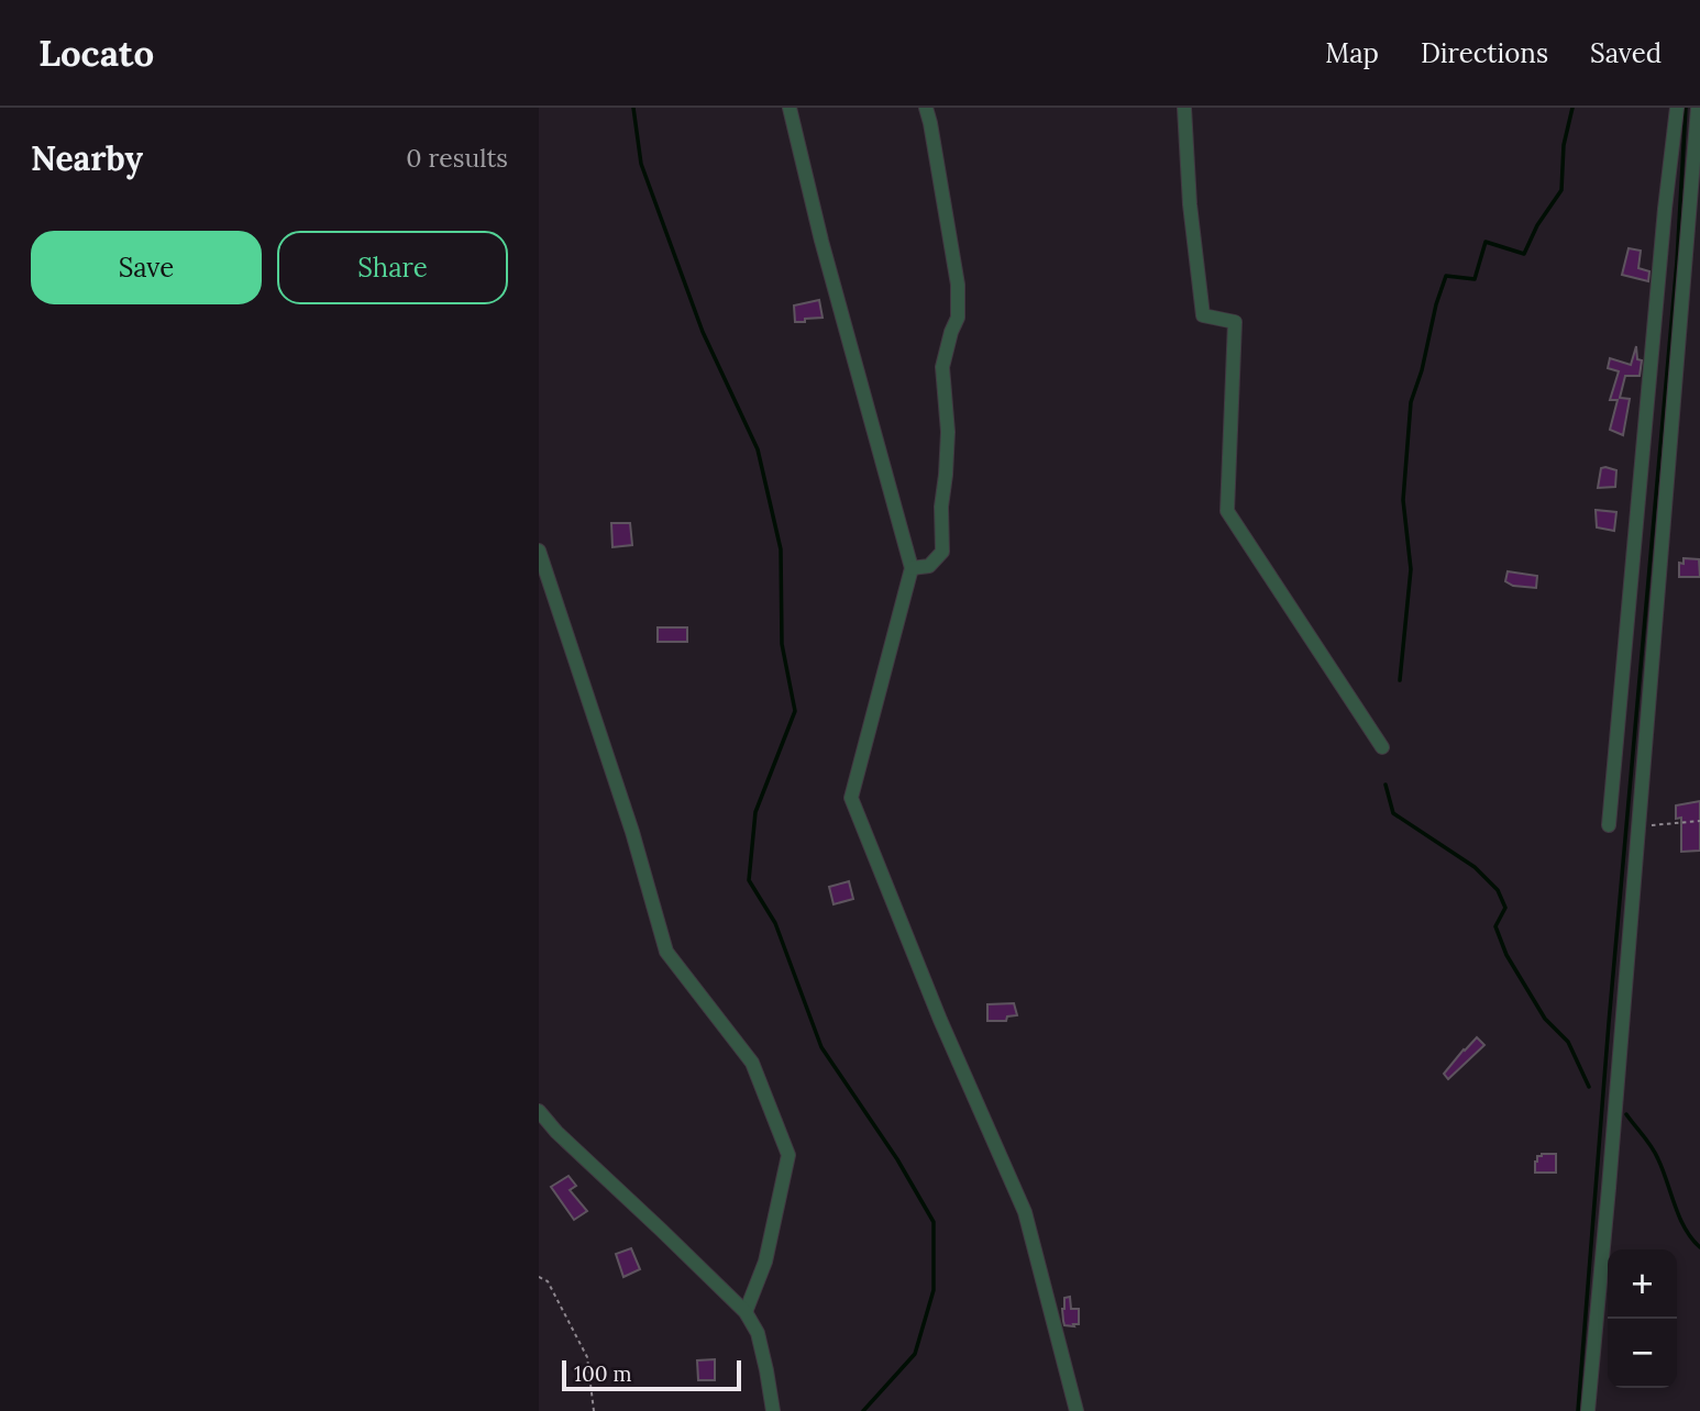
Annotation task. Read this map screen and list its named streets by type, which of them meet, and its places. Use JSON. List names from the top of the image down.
{
  "scale_bar": "100 m",
  "page": {
    "header": "Locato",
    "nav": ["Map", "Directions", "Saved"],
    "heading": ["Nearby", "0 results"],
    "buttons": ["Save", "Share"],
    "map_buttons": ["+", "−"],
    "scale": "100 m"
  }
}
